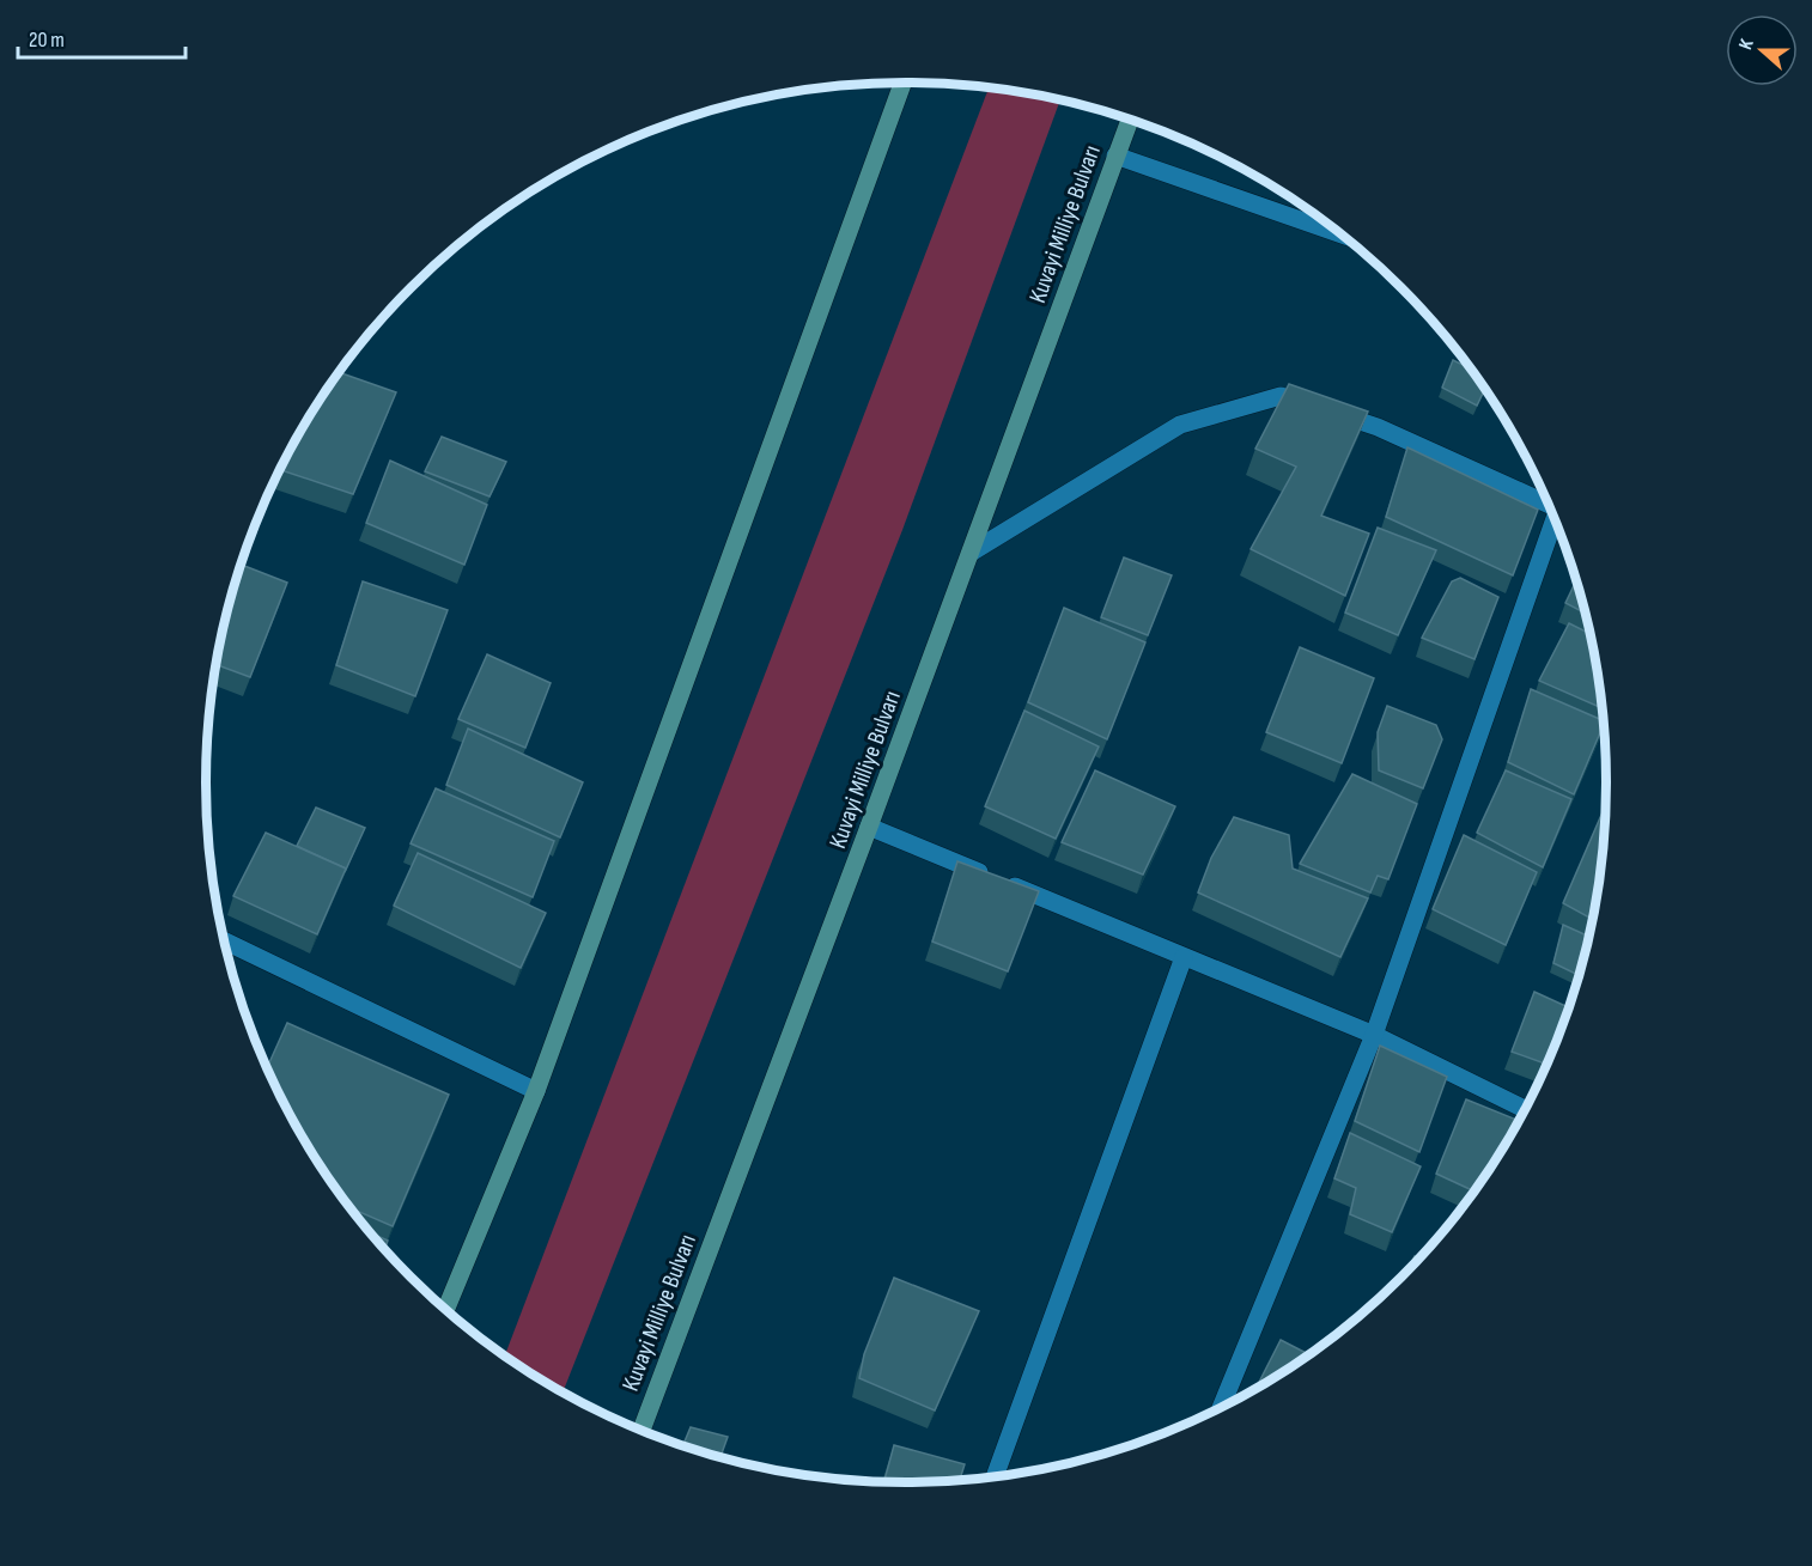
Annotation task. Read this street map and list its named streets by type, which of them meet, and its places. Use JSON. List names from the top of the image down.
{
  "streets": {
    "main road": ["Kuvayi Milliye Bulvarı"]
  },
  "scale_bar": "20 m",
  "north": "left"
}
